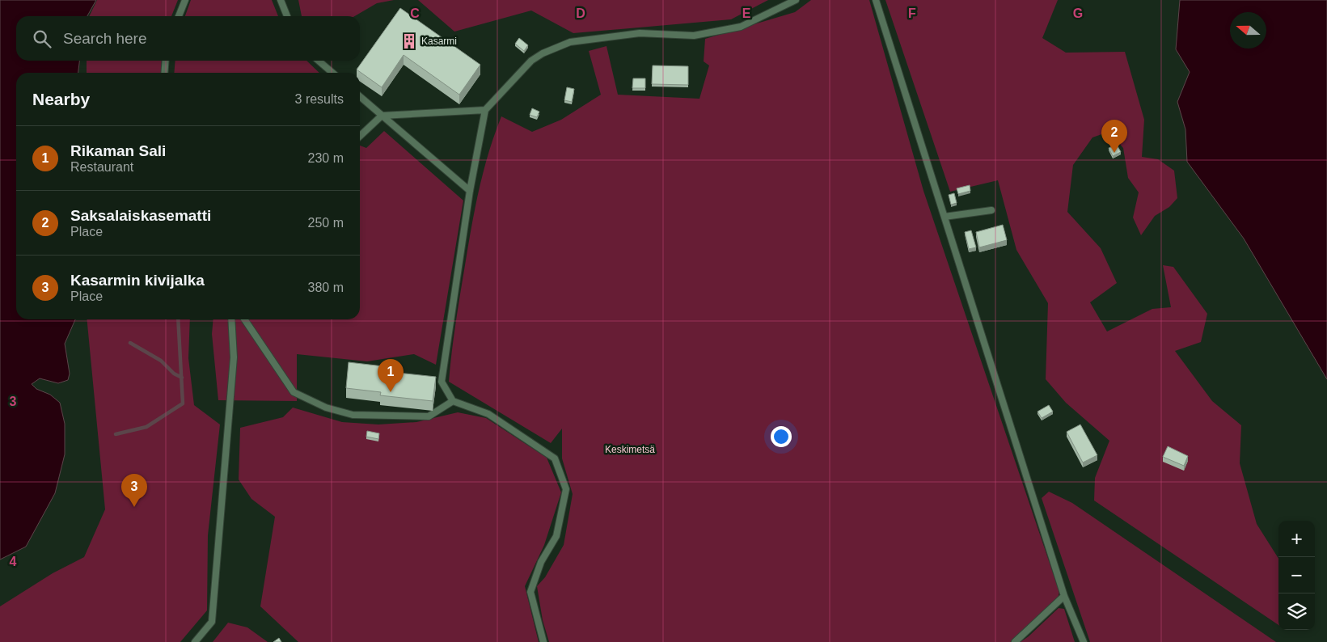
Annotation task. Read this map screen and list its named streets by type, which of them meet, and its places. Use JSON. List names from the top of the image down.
{
  "parks": ["Keskimetsä"],
  "places": {
    "building": ["Kasarmi"]
  },
  "north": "left",
  "page": {
    "search": "Search here",
    "heading": ["Nearby", "3 results"],
    "pins": ["2", "1", "3"],
    "list": [
      {
        "mark": "1",
        "name": "Rikaman Sali",
        "note": "Restaurant",
        "value": "230 m"
      },
      {
        "mark": "2",
        "name": "Saksalaiskasematti",
        "note": "Place",
        "value": "250 m"
      },
      {
        "mark": "3",
        "name": "Kasarmin kivijalka",
        "note": "Place",
        "value": "380 m"
      }
    ],
    "map_buttons": ["+", "−"]
  },
  "grid": {
    "columns": [
      "C",
      "D",
      "E",
      "F",
      "G"
    ],
    "rows": ["3", "4"]
  }
}
